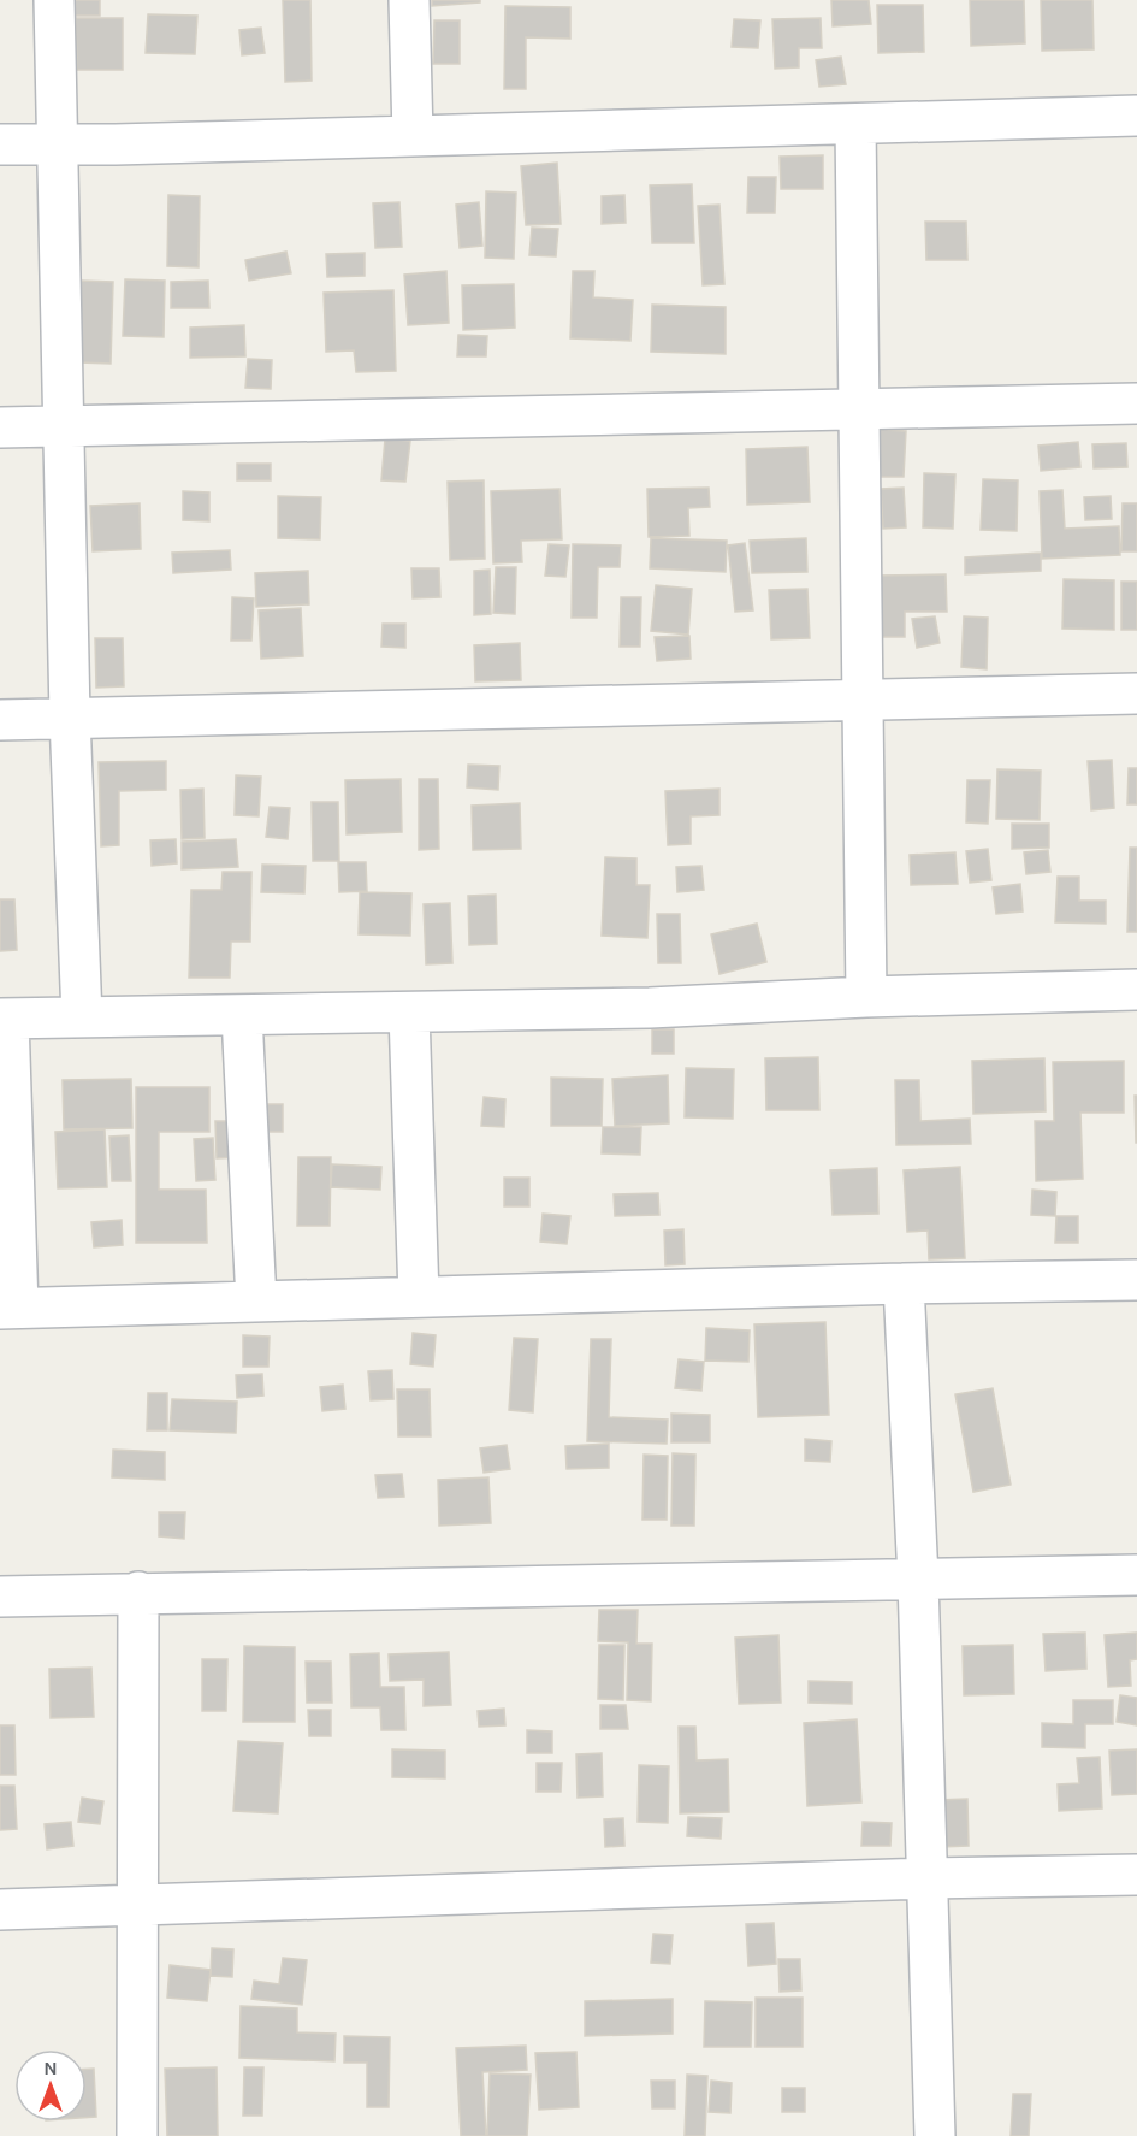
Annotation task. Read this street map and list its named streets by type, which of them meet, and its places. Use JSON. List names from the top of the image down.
{
  "north": "top"
}
